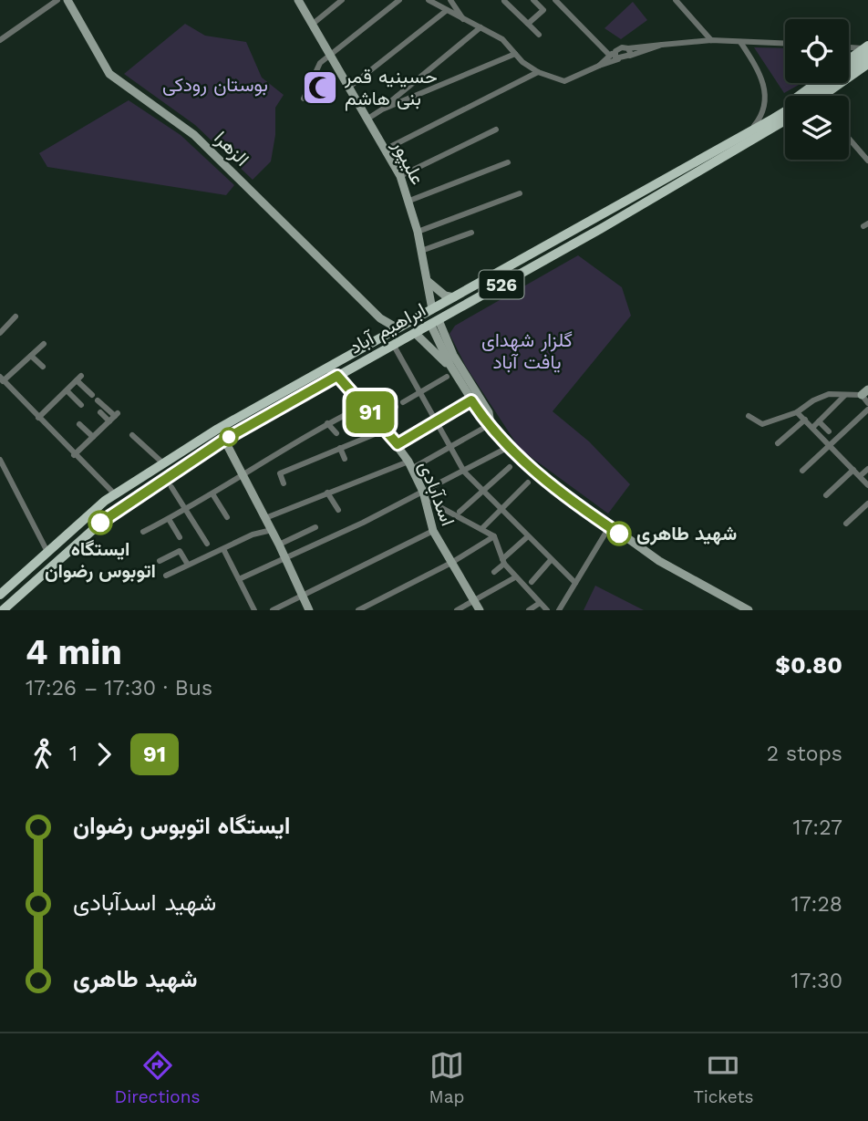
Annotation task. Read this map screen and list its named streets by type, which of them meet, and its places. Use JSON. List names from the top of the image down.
{
  "streets": {
    "main road": ["526", "ابراهیم آباد"],
    "street": ["الزهرا", "علیپور", "اسدآبادی"]
  },
  "crossings": [
    ["الزهرا", "ابراهیم آباد"],
    ["علیپور", "ابراهیم آباد"],
    ["ابراهیم آباد", "اسدآبادی"]
  ],
  "parks": ["بوستان رودکی", "گلزار شهدای یافت آباد"],
  "places": {
    "mosque": ["حسینیه قمر بنی هاشم"],
    "other": ["ایستگاه اتوبوس رضوان", "شهید طاهری"]
  },
  "lines": ["bus line 91"],
  "page": {
    "on_map": "91",
    "heading": ["4 min", "17:26 – 17:30 · Bus", "$0.80"],
    "legs": ["1", "91", "2 stops"],
    "list": [
      {
        "name": "ایستگاه اتوبوس رضوان",
        "value": "17:27"
      },
      {
        "name": "شهید اسدآبادی",
        "value": "17:28"
      },
      {
        "name": "شهید طاهری",
        "value": "17:30"
      }
    ],
    "tabs": ["Directions", "Map", "Tickets"]
  }
}
